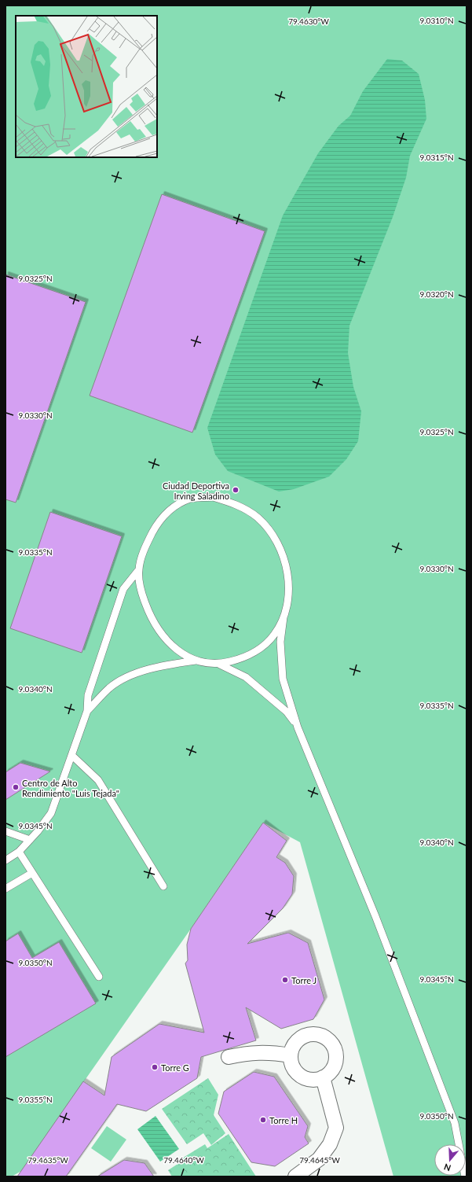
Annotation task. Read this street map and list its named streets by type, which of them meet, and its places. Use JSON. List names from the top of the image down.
{
  "places": [
    "Ciudad Deportiva Irving Saladino",
    "Centro de Alto Rendimiento \"Luis Tejada\"",
    "Torre J",
    "Torre G",
    "Torre H"
  ],
  "north": "bottom",
  "coordinates": [
    "9.0310°N",
    "79.4630°W",
    "9.0315°N",
    "9.0325°N",
    "9.0320°N",
    "9.0330°N",
    "9.0335°N",
    "9.0340°N",
    "9.0345°N",
    "9.0350°N",
    "9.0355°N",
    "79.4635°W",
    "79.4640°W",
    "79.4645°W"
  ]
}
